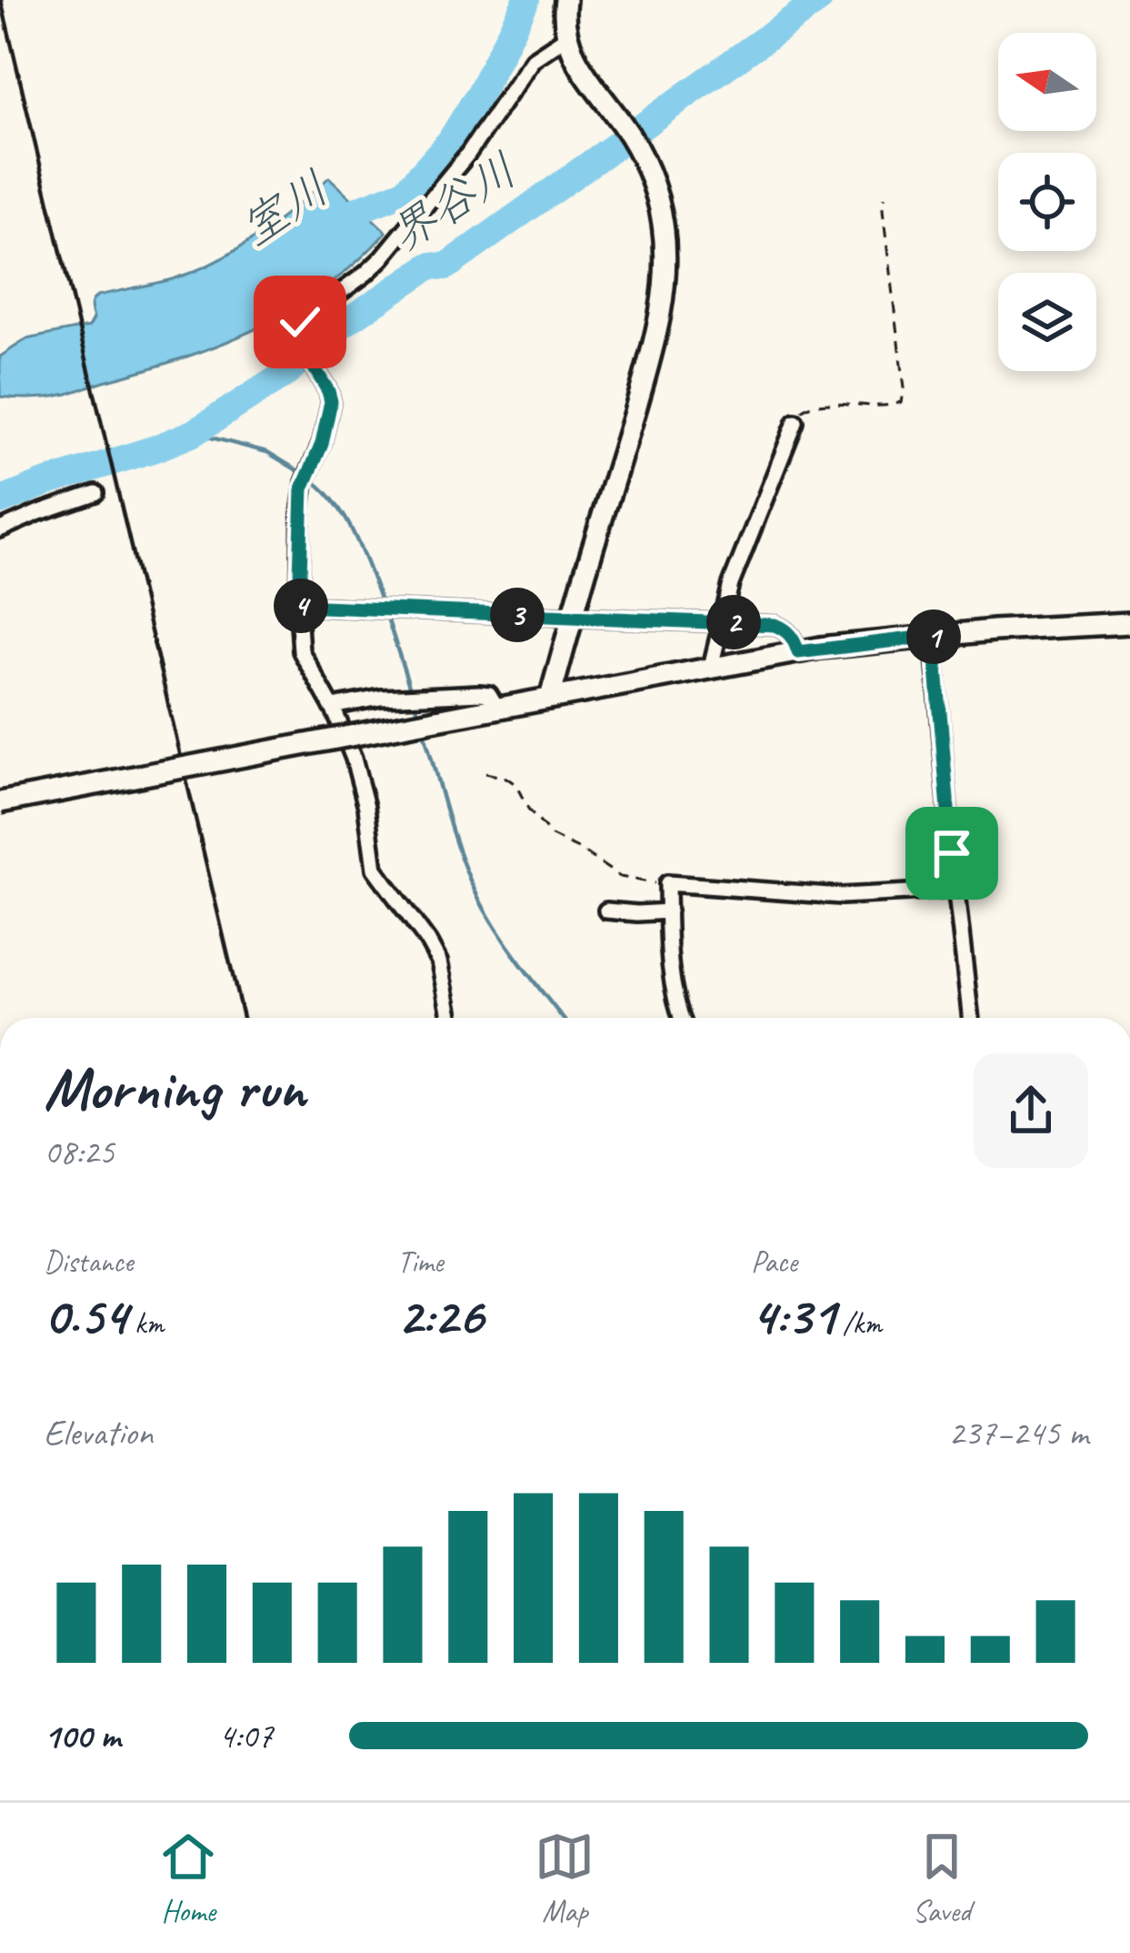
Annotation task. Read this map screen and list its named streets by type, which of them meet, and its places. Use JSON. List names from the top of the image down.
{
  "water": ["界谷川", "室川"],
  "north": "left",
  "page": {
    "pins": [
      "4",
      "3",
      "2",
      "1"
    ],
    "heading": ["Morning run", "08:25"],
    "stats": [
      ["Distance", "0.54 km"],
      ["Time", "2:26"],
      ["Pace", "4:31 /km"]
    ],
    "chart": ["Elevation", "237–245 m"],
    "list": [
      {
        "name": "100 m",
        "note": "4:07"
      }
    ],
    "tabs": ["Home", "Map", "Saved"]
  }
}
